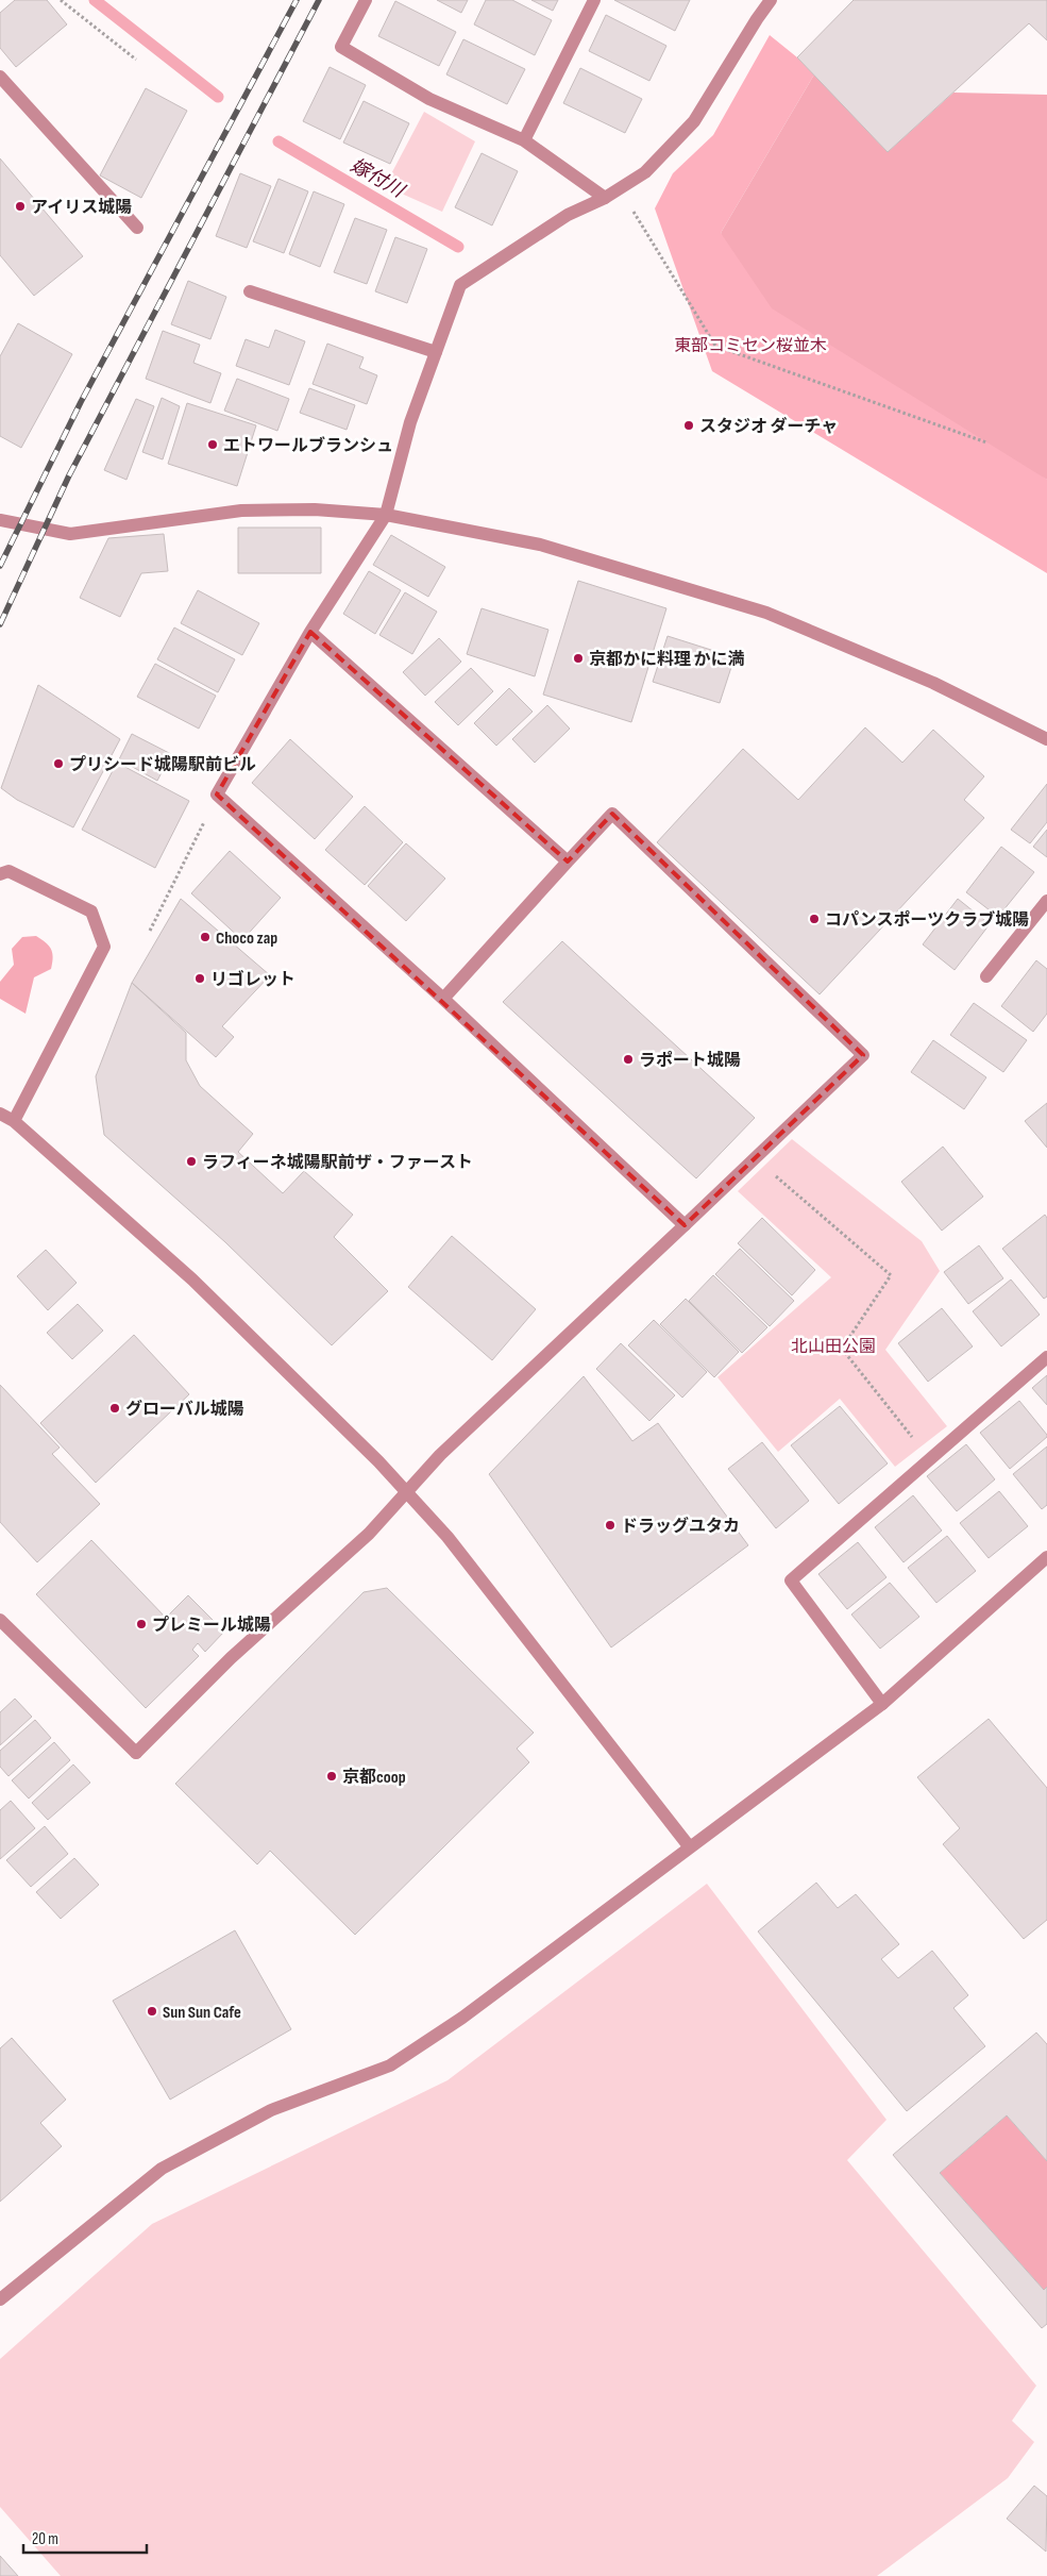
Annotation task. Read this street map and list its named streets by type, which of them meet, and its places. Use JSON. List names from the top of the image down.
{
  "water": ["嫁付川"],
  "parks": ["東部コミセン桜並木", "北山田公園"],
  "places": [
    "アイリス城陽",
    "スタジオ ダーチャ",
    "エトワールブランシュ",
    "京都かに料理 かに満",
    "プリシード城陽駅前ビル",
    "コパンスポーツクラブ城陽",
    "Choco zap",
    "リゴレット",
    "ラポート城陽",
    "ラフィーネ城陽駅前ザ・ファースト",
    "グローバル城陽",
    "ドラッグユタカ",
    "プレミール城陽",
    "京都coop",
    "Sun Sun Cafe"
  ],
  "scale_bar": "20 m"
}
